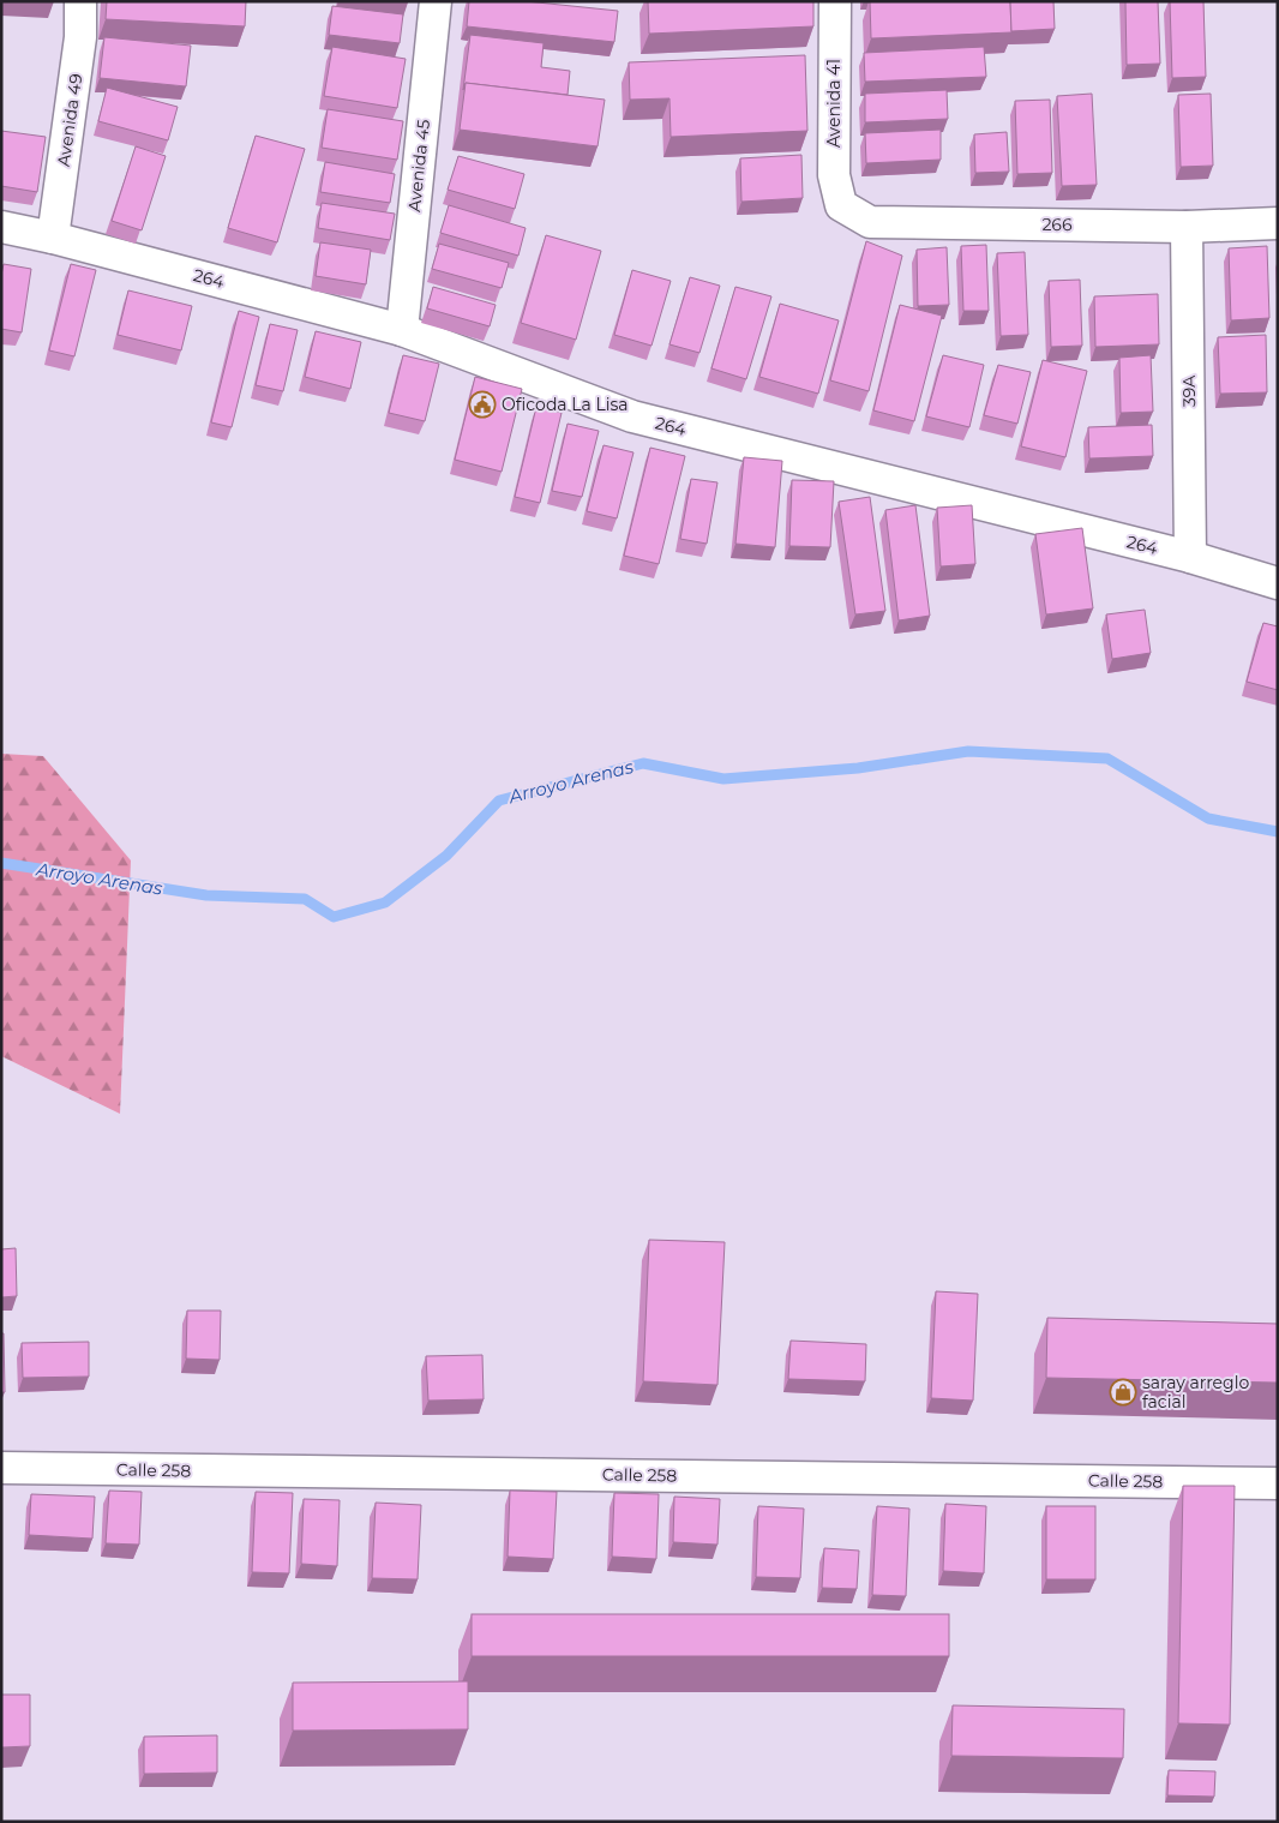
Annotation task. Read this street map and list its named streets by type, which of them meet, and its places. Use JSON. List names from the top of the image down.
{
  "streets": {
    "street": [
      "Avenida 41",
      "Avenida 49",
      "Avenida 45",
      "266",
      "264",
      "39A",
      "Calle 258"
    ]
  },
  "crossings": [
    ["Avenida 41", "266"],
    ["Avenida 49", "264"],
    ["Avenida 45", "264"],
    ["266", "39A"],
    ["264", "39A"]
  ],
  "water": ["Arroyo Arenas"],
  "places": {
    "public building": ["Oficoda La Lisa"],
    "shop": ["saray arreglo facial"]
  }
}
